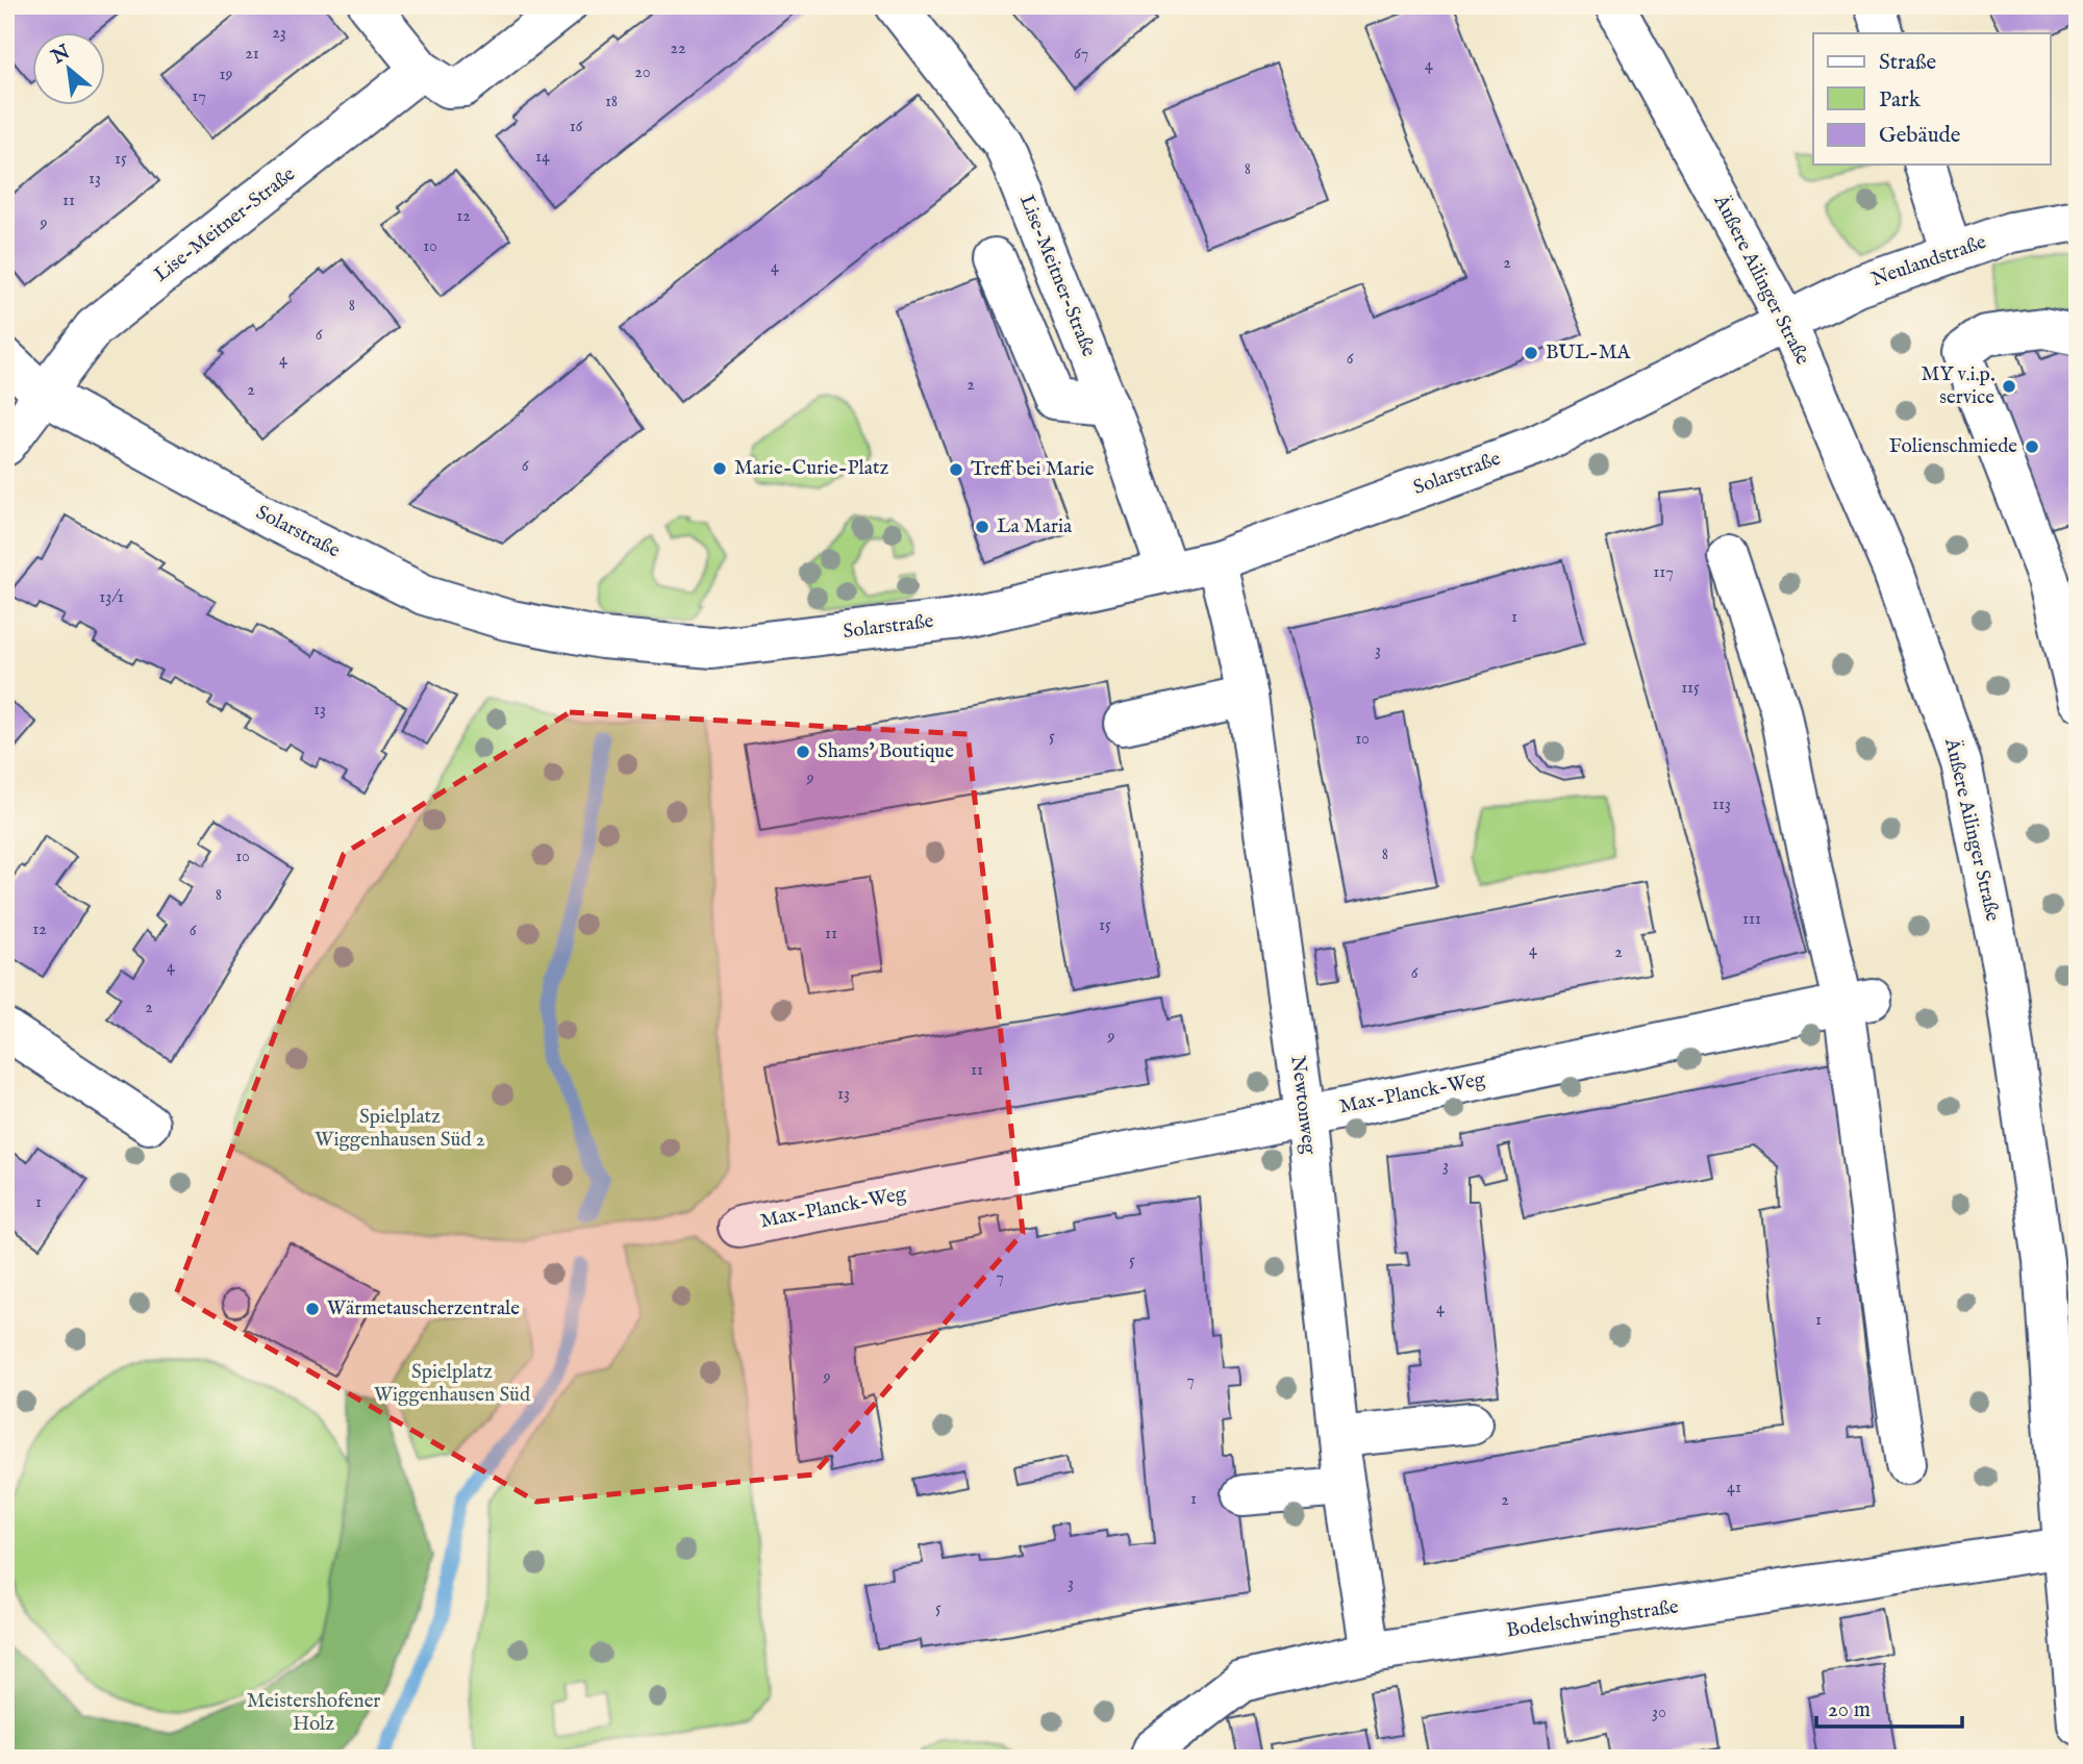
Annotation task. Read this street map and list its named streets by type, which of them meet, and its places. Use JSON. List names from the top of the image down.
{
  "streets": {
    "street": [
      "Lise-Meitner-Straße",
      "Neulandstraße",
      "Äußere Ailinger Straße",
      "Solarstraße",
      "Max-Planck-Weg",
      "Newtonweg",
      "Bodelschwinghstraße"
    ]
  },
  "crossings": [
    ["Lise-Meitner-Straße", "Solarstraße"],
    ["Neulandstraße", "Äußere Ailinger Straße"],
    ["Neulandstraße", "Solarstraße"],
    ["Äußere Ailinger Straße", "Solarstraße"],
    ["Äußere Ailinger Straße", "Bodelschwinghstraße"],
    ["Solarstraße", "Newtonweg"],
    ["Max-Planck-Weg", "Newtonweg"],
    ["Newtonweg", "Bodelschwinghstraße"]
  ],
  "parks": ["Spielplatz Wiggenhausen Süd 2", "Spielplatz Wiggenhausen Süd", "Meistershofener Holz"],
  "places": [
    "BUL-MA",
    "MY v.i.p. service",
    "Folienschmiede",
    "Marie-Curie-Platz",
    "Treff bei Marie",
    "La Maria",
    "Shams' Boutique",
    "Wärmetauscherzentrale"
  ],
  "house_numbers": [
    "23",
    "22",
    "21",
    "67",
    "4",
    "20",
    "19",
    "17",
    "18",
    "16",
    "14",
    "15",
    "8",
    "13",
    "11",
    "12",
    "9",
    "10",
    "2",
    "4",
    "8",
    "6",
    "6",
    "4",
    "2",
    "2",
    "6",
    "117",
    "13/1",
    "1",
    "3",
    "115",
    "13",
    "5",
    "10",
    "9",
    "113",
    "8",
    "10",
    "8",
    "111",
    "15",
    "12",
    "6",
    "11",
    "4",
    "2",
    "4",
    "6",
    "2",
    "9",
    "11",
    "13",
    "3",
    "1",
    "5",
    "7",
    "4",
    "1",
    "9",
    "7",
    "41",
    "1",
    "2",
    "3",
    "5",
    "30"
  ],
  "legend": ["Straße", "Park", "Gebäude"],
  "scale_bar": "20 m",
  "north": "top left"
}
